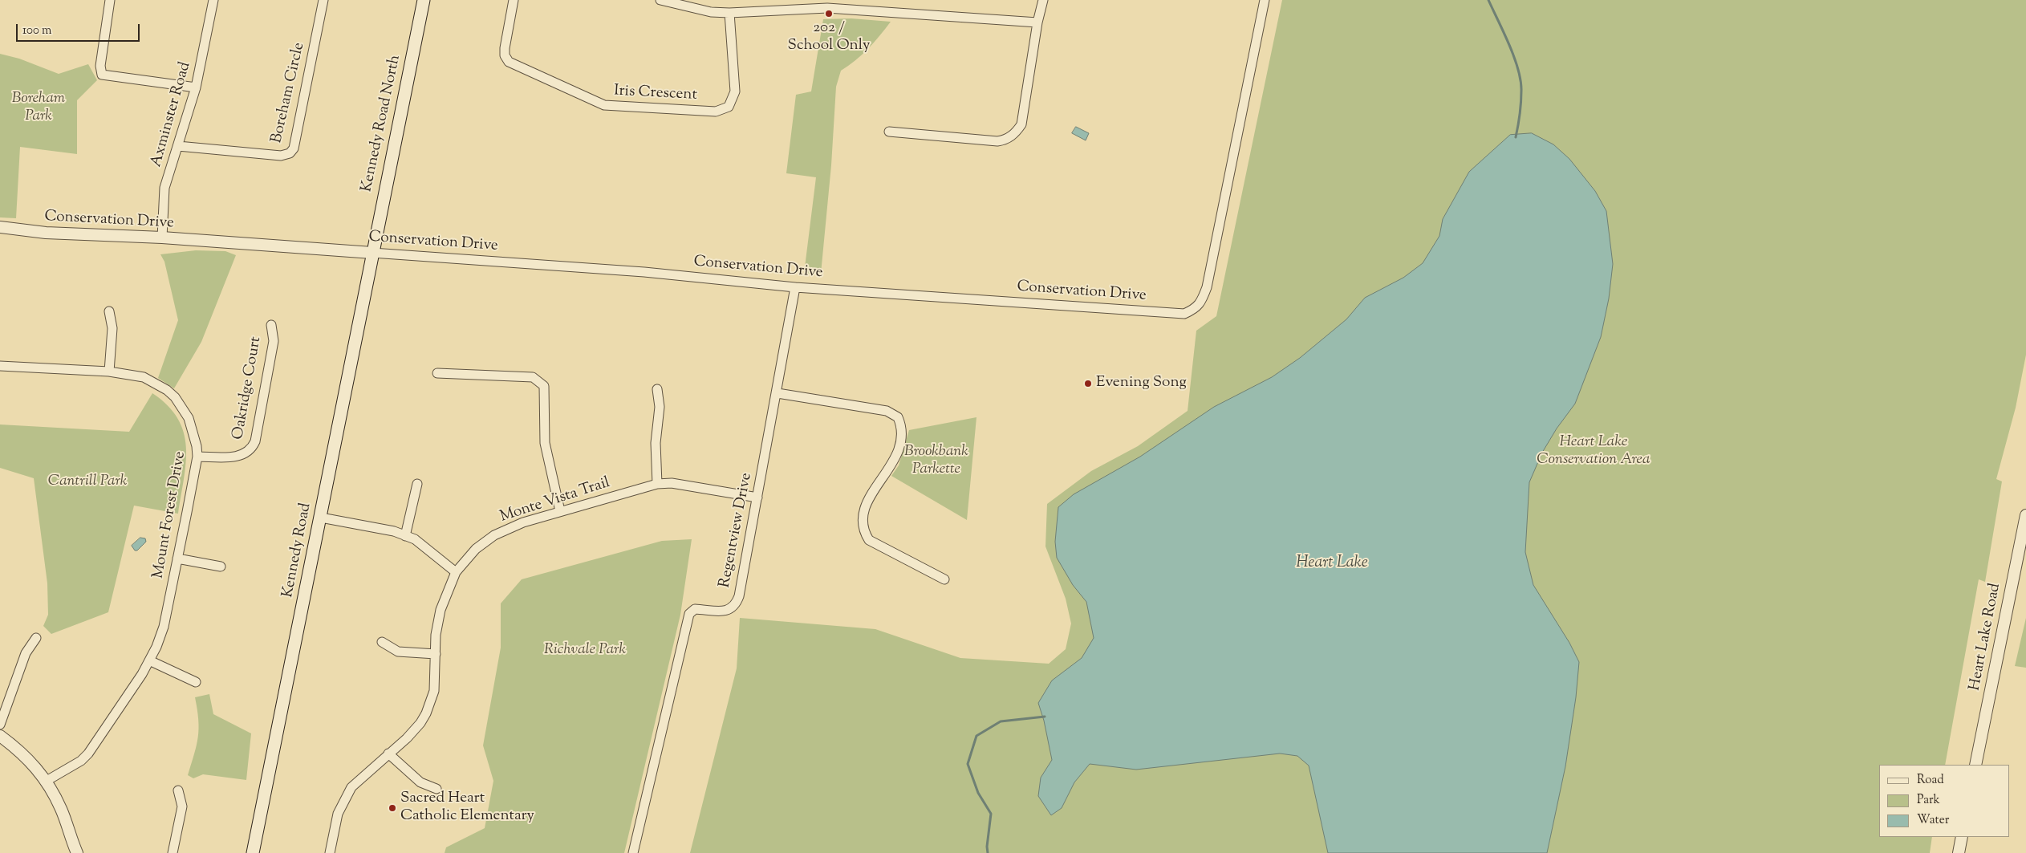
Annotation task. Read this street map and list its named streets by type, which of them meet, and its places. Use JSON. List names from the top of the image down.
{
  "streets": {
    "main road": ["Kennedy Road North", "Kennedy Road"],
    "street": [
      "Boreham Circle",
      "Iris Crescent",
      "Axminster Road",
      "Conservation Drive",
      "Oakridge Court",
      "Monte Vista Trail",
      "Mount Forest Drive",
      "Regentview Drive",
      "Heart Lake Road"
    ]
  },
  "crossings": [
    ["Boreham Circle", "Axminster Road"],
    ["Axminster Road", "Conservation Drive"],
    ["Kennedy Road North", "Conservation Drive"],
    ["Kennedy Road North", "Kennedy Road"],
    ["Conservation Drive", "Regentview Drive"],
    ["Conservation Drive", "Kennedy Road"],
    ["Oakridge Court", "Mount Forest Drive"],
    ["Monte Vista Trail", "Regentview Drive"]
  ],
  "water": ["Heart Lake"],
  "parks": [
    "Boreham Park",
    "Heart Lake Conservation Area",
    "Brookbank Parkette",
    "Cantrill Park",
    "Richvale Park"
  ],
  "places": ["202 / School Only", "Evening Song", "Sacred Heart Catholic Elementary"],
  "legend": ["Road", "Park", "Water"],
  "scale_bar": "100 m"
}
